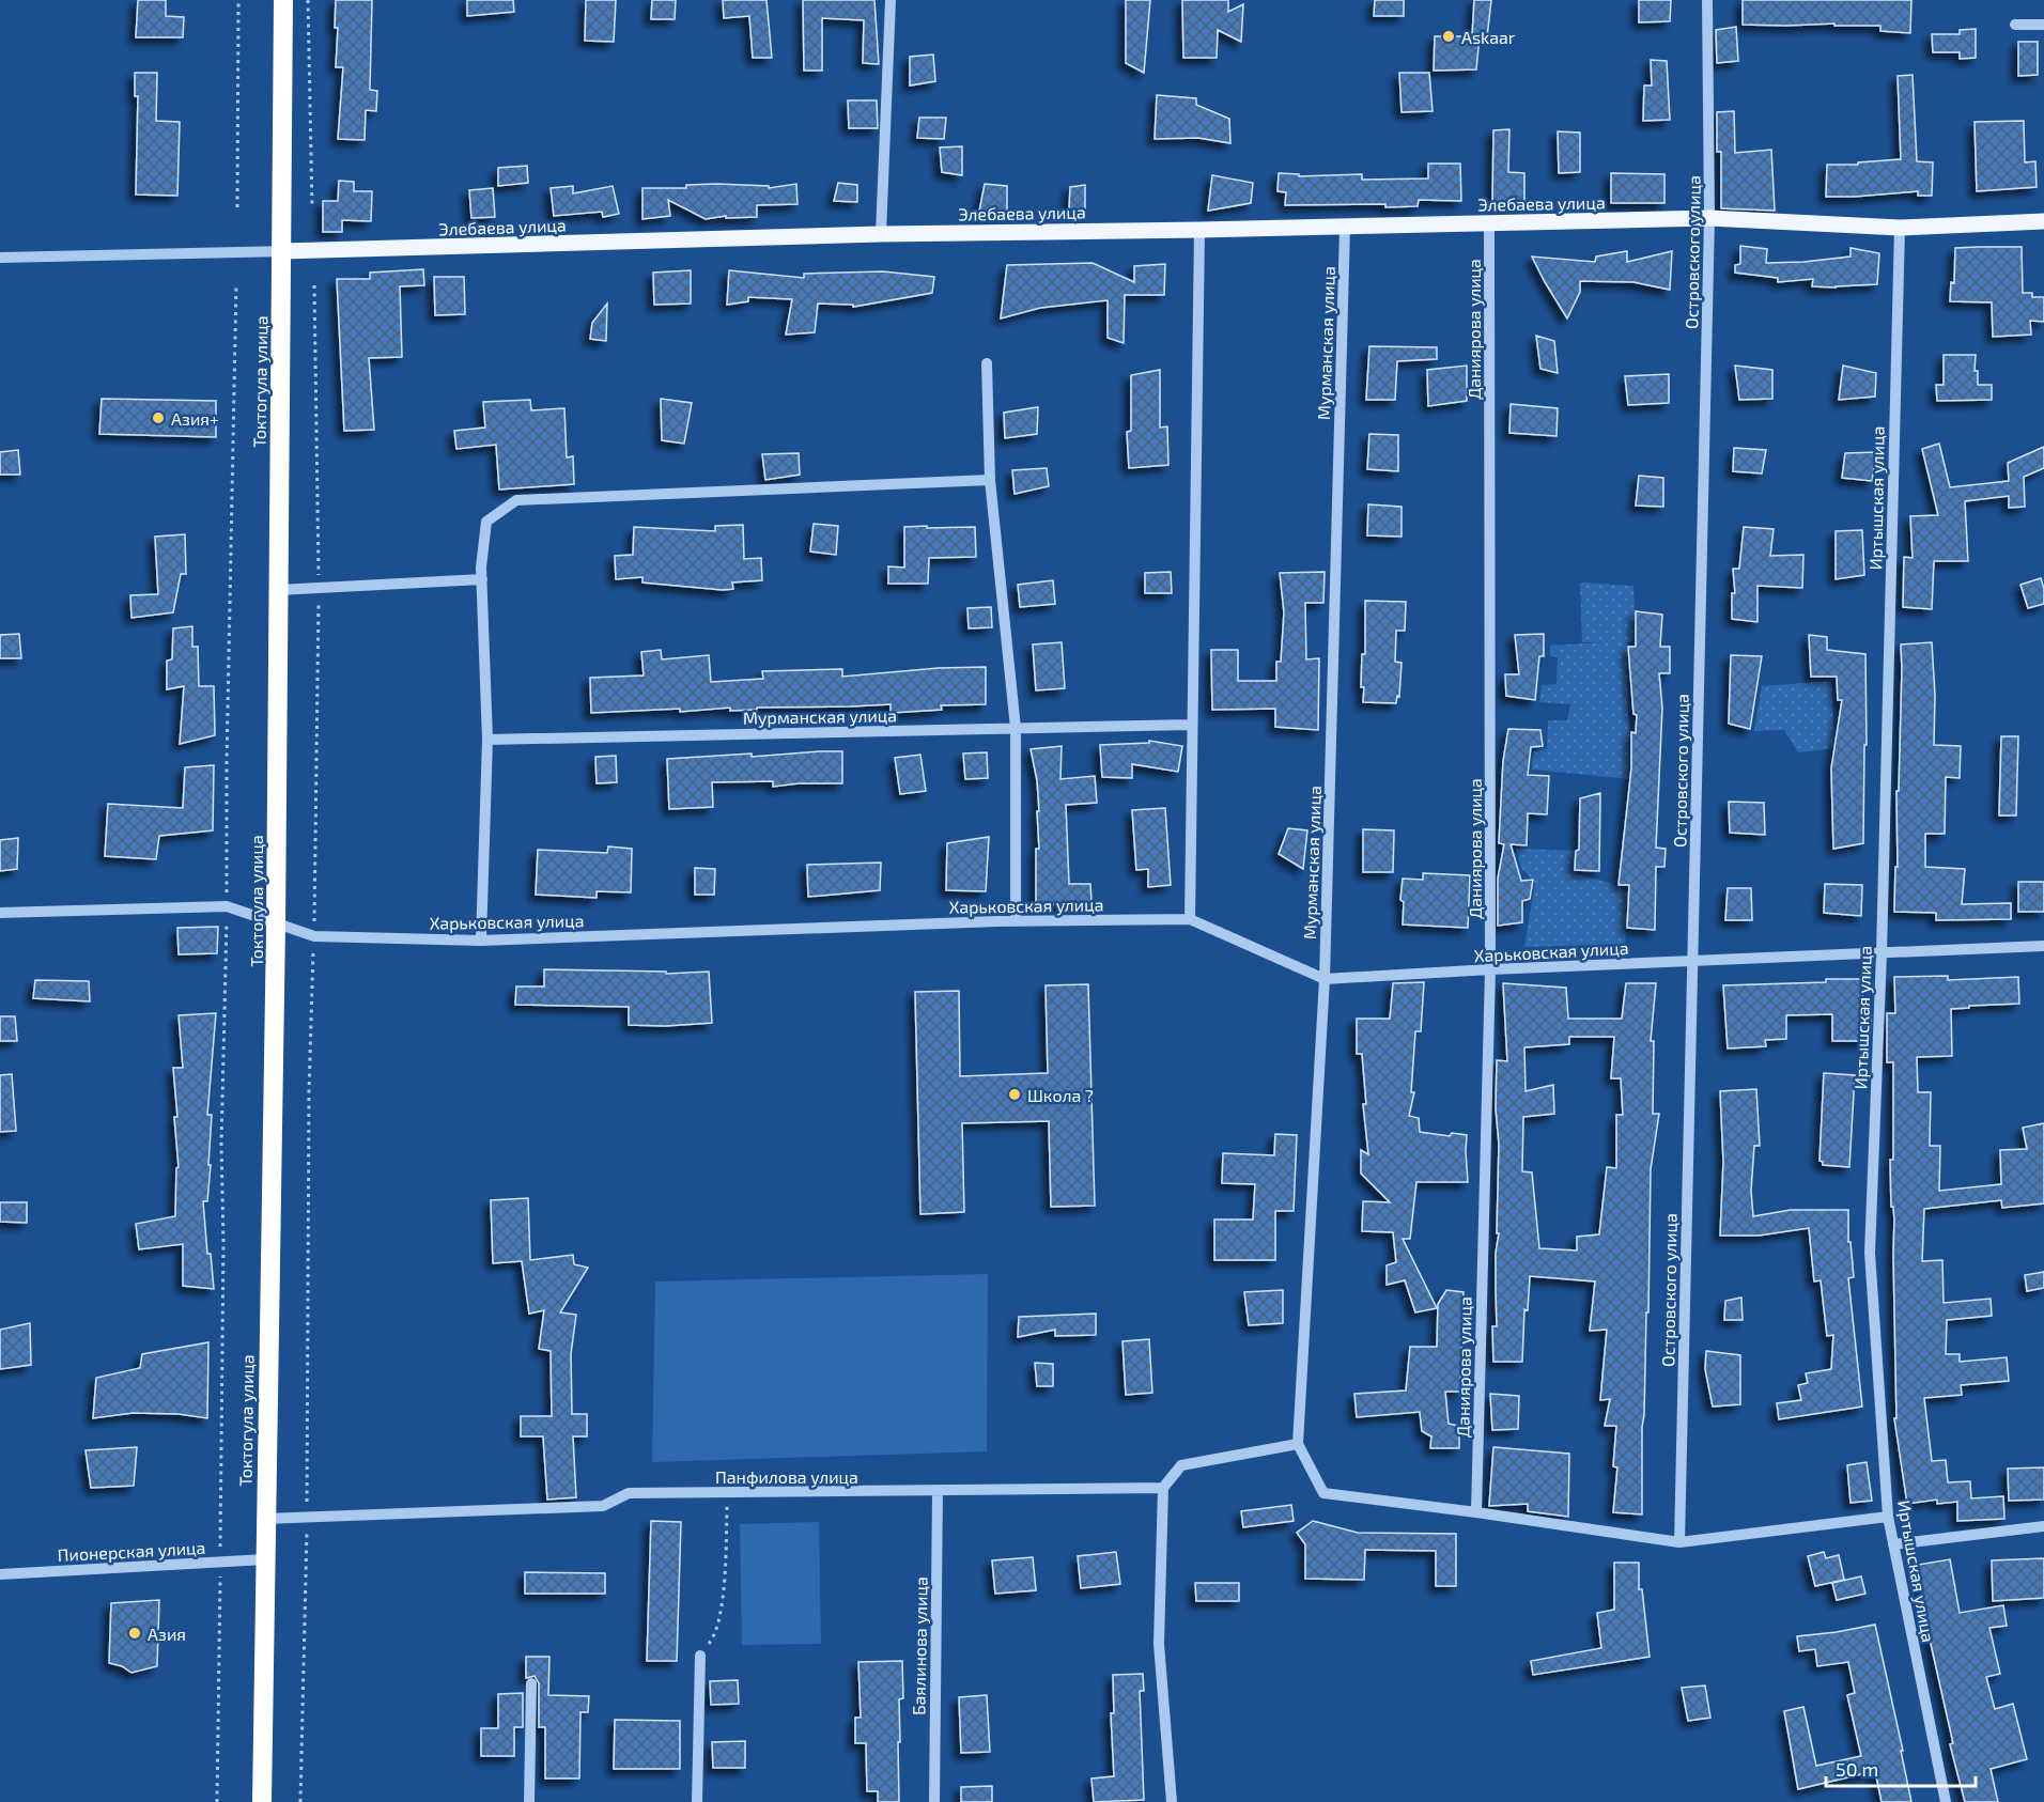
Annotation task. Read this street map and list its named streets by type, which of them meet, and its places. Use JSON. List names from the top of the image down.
{
  "streets": {
    "highway": ["Токтогула улица"],
    "main road": ["Элебаева улица"],
    "street": [
      "Островского улица",
      "Даниярова улица",
      "Мурманская улица",
      "Иртышская улица",
      "Харьковская улица",
      "Панфилова улица",
      "Пионерская улица",
      "Баялинова улица"
    ]
  },
  "crossings": [
    ["Элебаева улица", "Островского улица"],
    ["Элебаева улица", "Даниярова улица"],
    ["Элебаева улица", "Мурманская улица"],
    ["Элебаева улица", "Токтогула улица"],
    ["Элебаева улица", "Иртышская улица"],
    ["Островского улица", "Харьковская улица"],
    ["Даниярова улица", "Харьковская улица"],
    ["Мурманская улица", "Харьковская улица"],
    ["Токтогула улица", "Харьковская улица"],
    ["Токтогула улица", "Панфилова улица"],
    ["Токтогула улица", "Пионерская улица"],
    ["Иртышская улица", "Харьковская улица"],
    ["Панфилова улица", "Баялинова улица"]
  ],
  "places": [
    "Askaar",
    "Aзия+",
    "Школа ?",
    "Aзия"
  ],
  "scale_bar": "50 m"
}
